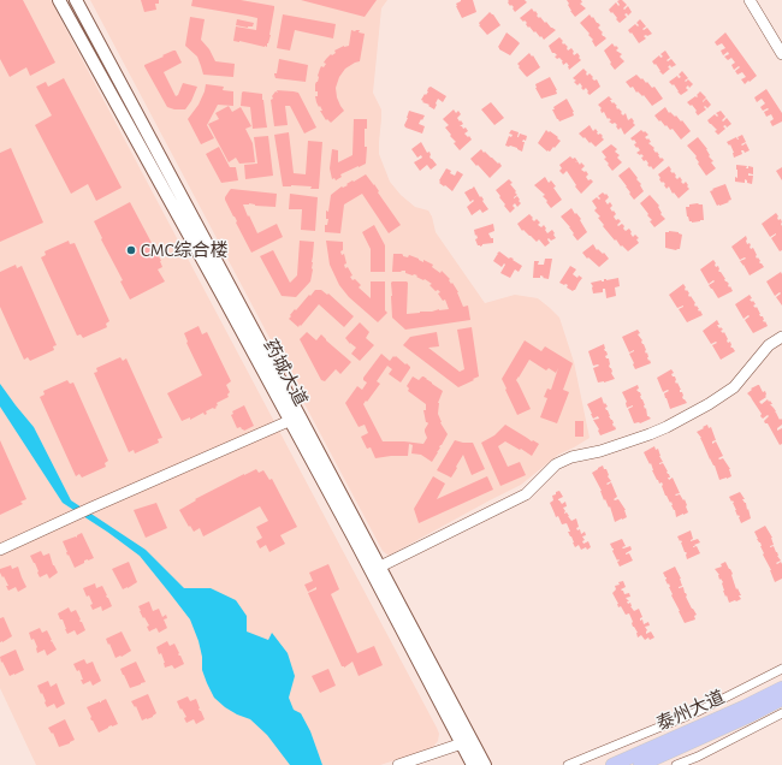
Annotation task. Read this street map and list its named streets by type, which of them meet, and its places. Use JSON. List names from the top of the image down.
{
  "streets": {
    "highway": ["泰州大道"],
    "main road": ["药城大道"]
  },
  "places": ["CMC综合楼"]
}
